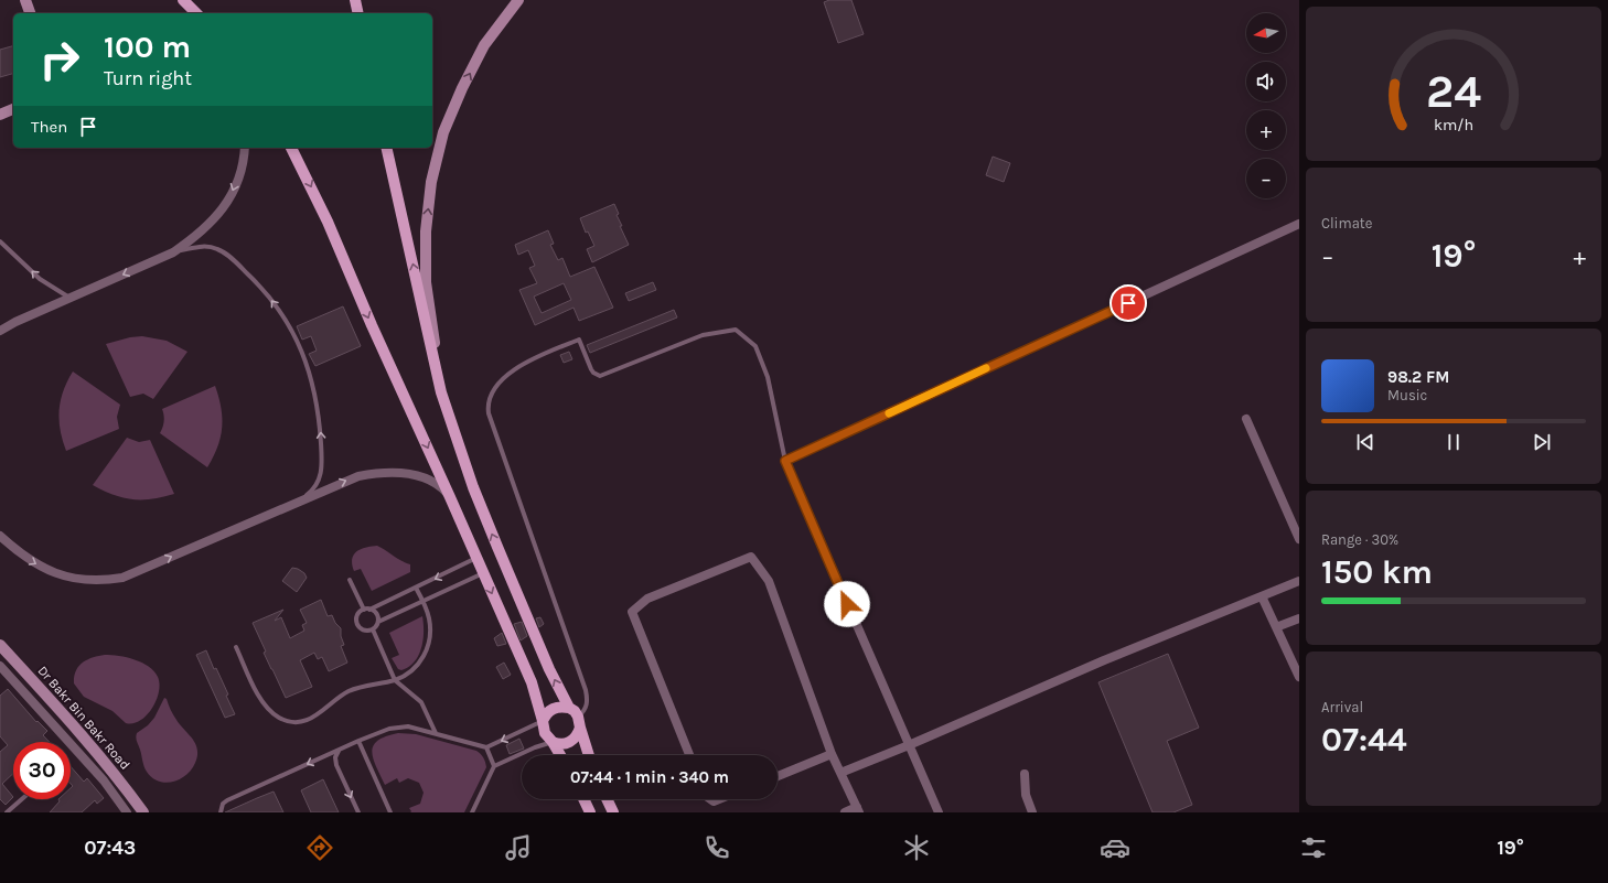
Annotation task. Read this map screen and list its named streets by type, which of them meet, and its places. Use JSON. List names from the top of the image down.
{
  "streets": {
    "street": ["Dr Bakr Bin Bakr Road"]
  },
  "north": "left",
  "page": {
    "map_buttons": ["+", "−"],
    "turn": ["100 m", "Turn right"],
    "then": "Then",
    "tile": [
      "Climate",
      ["Range · 30%", "150 km"],
      ["Arrival", "07:44"]
    ],
    "heat": ["−", "19°", "+"],
    "song": ["98.2 FM", "Music"],
    "limit": "30",
    "trip": "07:44 · 1 min · 340 m",
    "tabs": ["07:43", "19°"],
    "gauge": ["24", "km/h"]
  }
}
